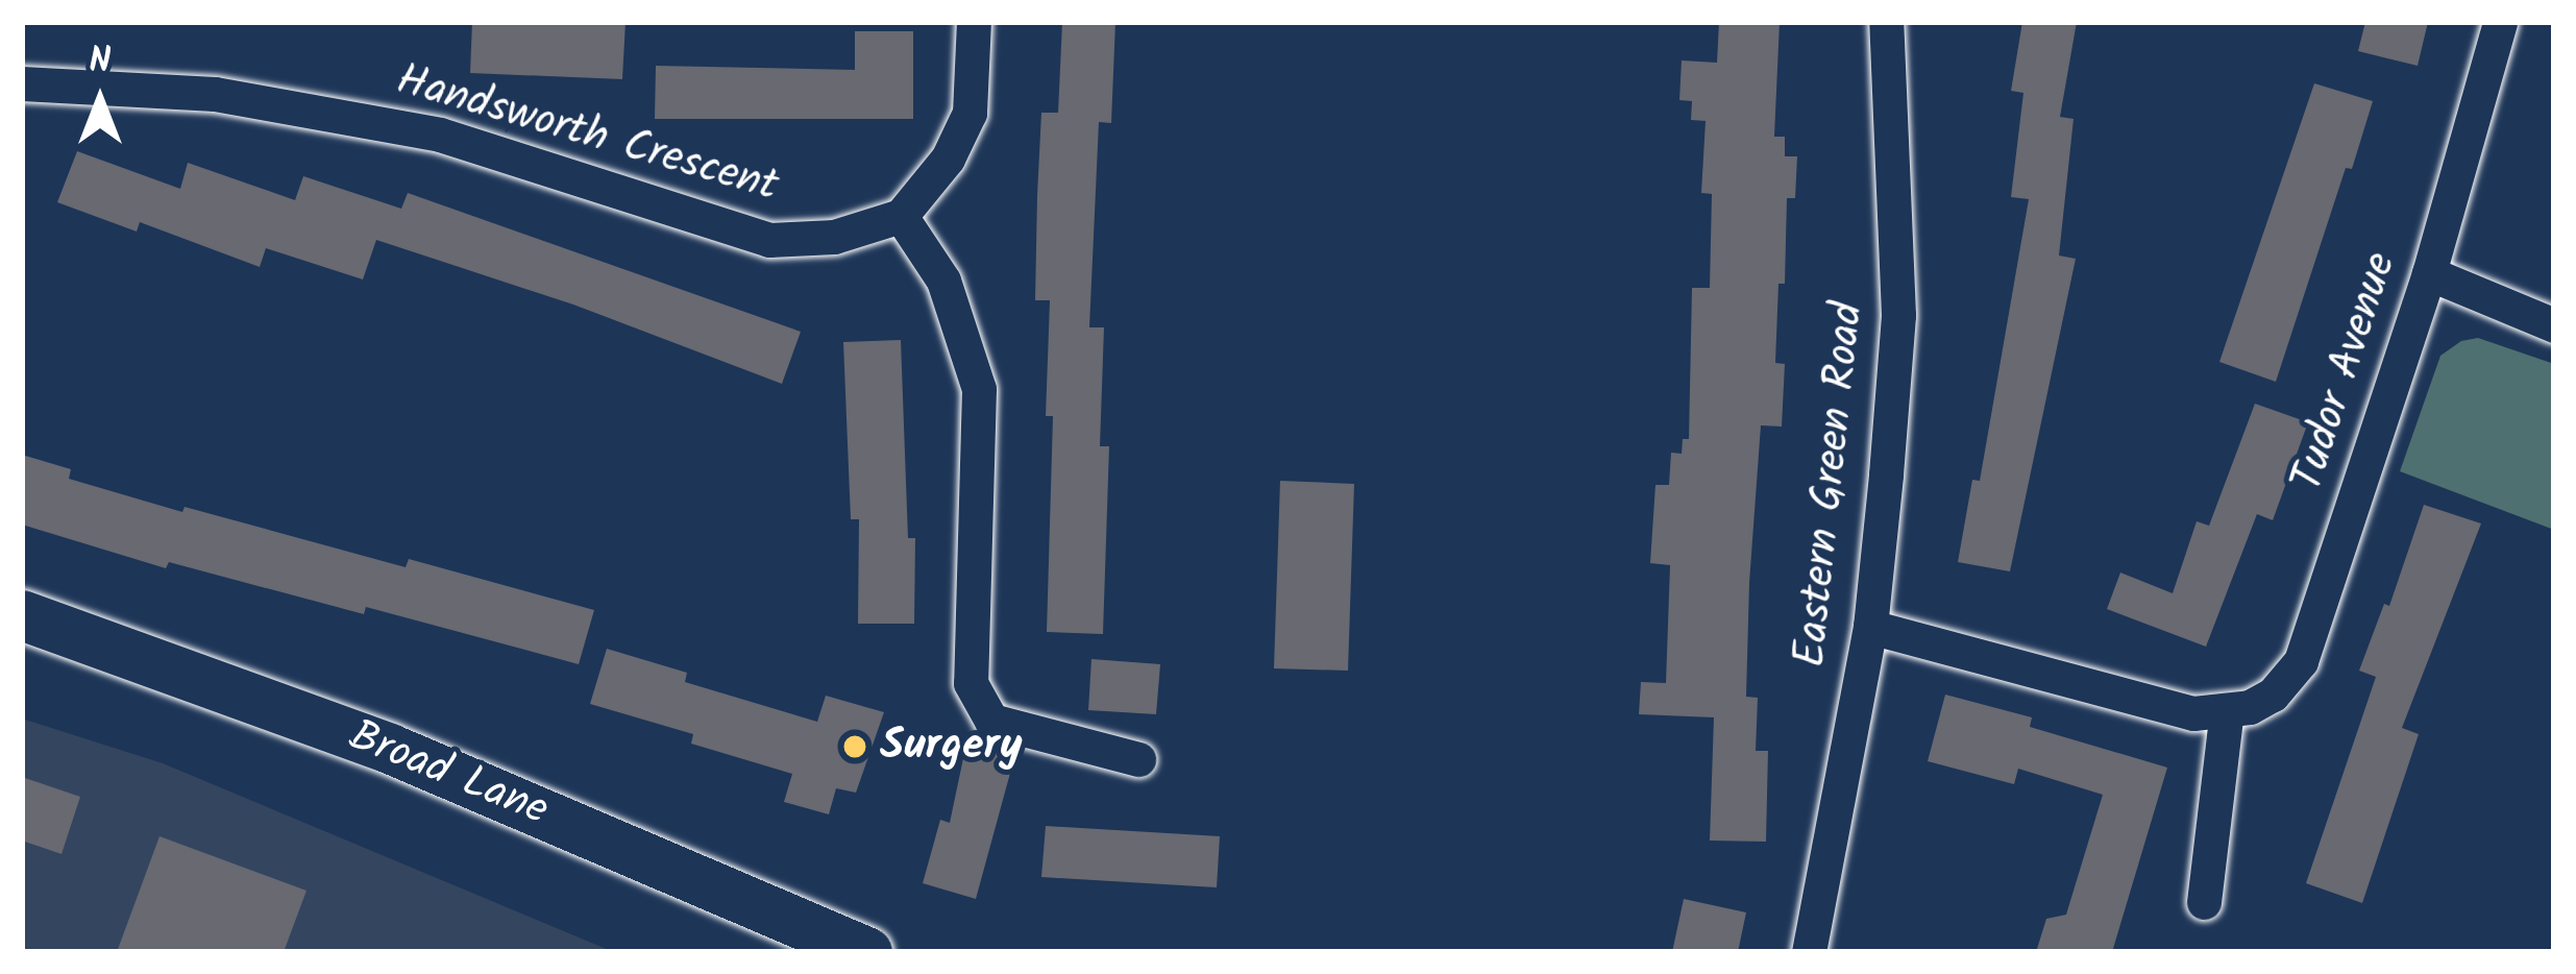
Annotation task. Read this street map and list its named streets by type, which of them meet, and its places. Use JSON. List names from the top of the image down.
{
  "streets": {
    "street": [
      "Handsworth Crescent",
      "Tudor Avenue",
      "Eastern Green Road",
      "Broad Lane"
    ]
  },
  "crossings": [
    ["Tudor Avenue", "Eastern Green Road"]
  ],
  "places": ["Surgery"],
  "north": "top"
}
